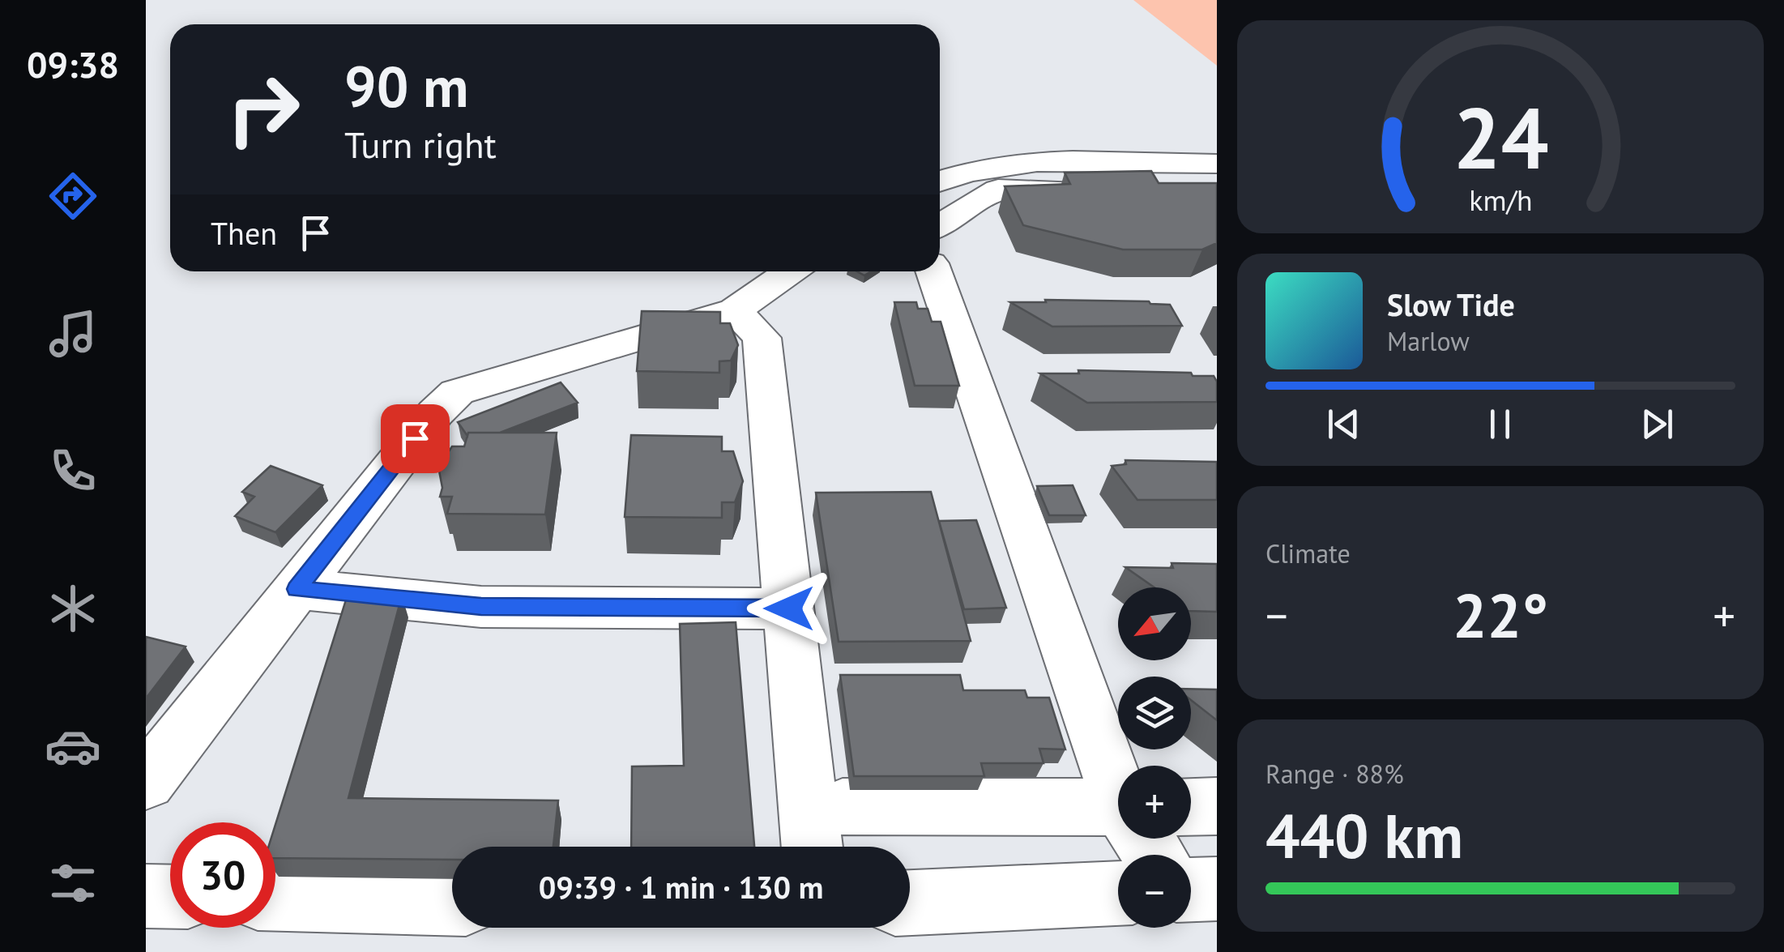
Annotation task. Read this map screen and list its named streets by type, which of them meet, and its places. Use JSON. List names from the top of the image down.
{
  "north": "bottom left",
  "page": {
    "tabs": "09:38",
    "turn": ["90 m", "Turn right"],
    "then": "Then",
    "song": ["Slow Tide", "Marlow"],
    "tile": [
      "Climate",
      ["Range · 88%", "440 km"]
    ],
    "heat": ["−", "22°", "+"],
    "map_buttons": ["+", "−"],
    "limit": "30",
    "trip": "09:39 · 1 min · 130 m",
    "gauge": ["24", "km/h"]
  }
}
